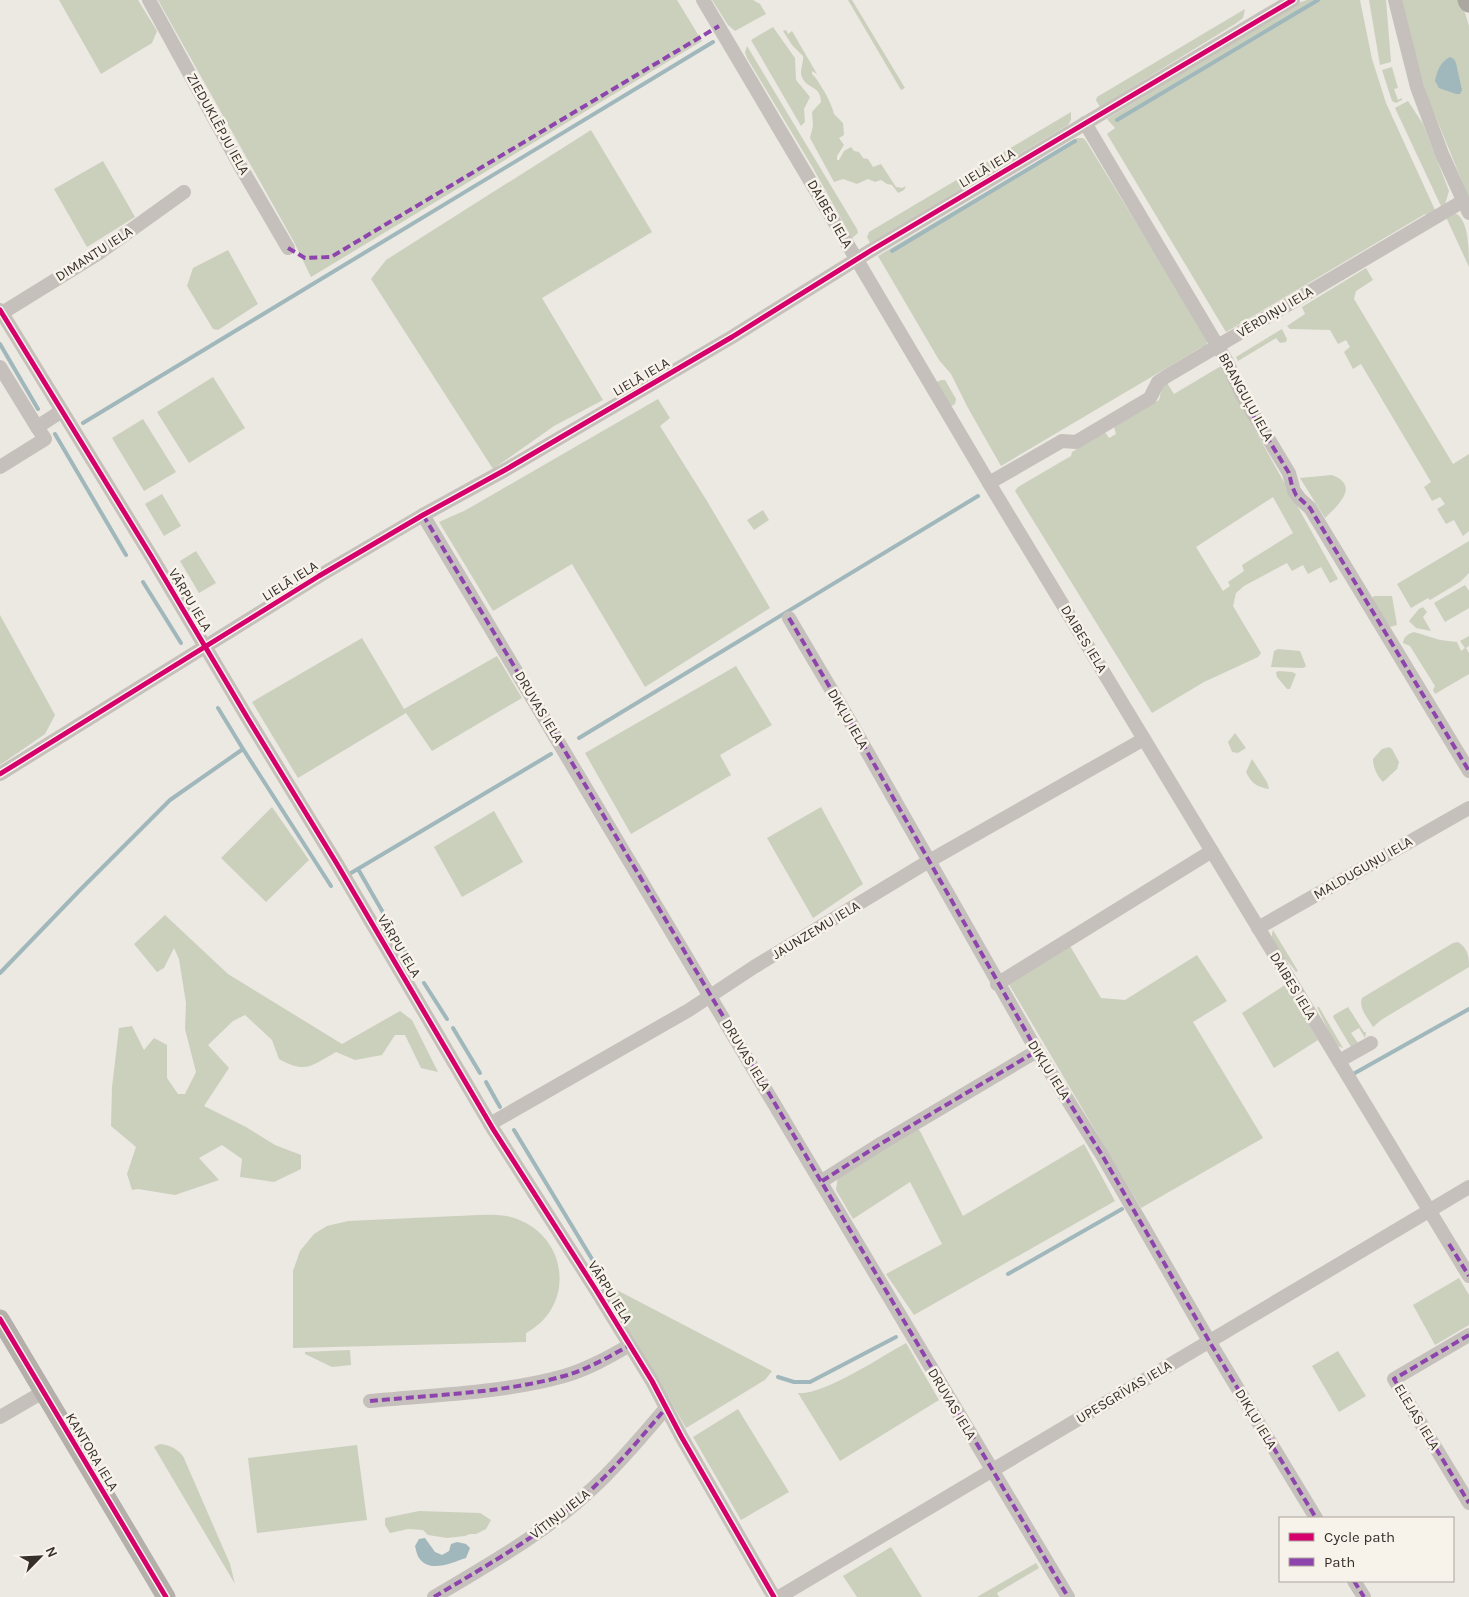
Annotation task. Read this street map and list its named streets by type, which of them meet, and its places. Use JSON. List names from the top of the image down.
{
  "streets": {
    "main road": ["KANTORA IELA"],
    "street": [
      "ZIEDUKLĒPJU IELA",
      "LIELĀ IELA",
      "DAIBES IELA",
      "DIMANTU IELA",
      "VĒRDIŅU IELA",
      "BRANGUĻU IELA",
      "VĀRPU IELA",
      "DRUVAS IELA",
      "DIKĻU IELA",
      "MALDUGUŅU IELA",
      "JAUNZEMU IELA",
      "UPESGRĪVAS IELA",
      "ELEJAS IELA",
      "VĪTIŅU IELA"
    ]
  },
  "crossings": [
    ["LIELĀ IELA", "DAIBES IELA"],
    ["LIELĀ IELA", "BRANGUĻU IELA"],
    ["LIELĀ IELA", "VĀRPU IELA"],
    ["LIELĀ IELA", "DRUVAS IELA"],
    ["DAIBES IELA", "VĒRDIŅU IELA"],
    ["DAIBES IELA", "MALDUGUŅU IELA"],
    ["DAIBES IELA", "JAUNZEMU IELA"],
    ["DAIBES IELA", "UPESGRĪVAS IELA"],
    ["DIMANTU IELA", "VĀRPU IELA"],
    ["VĒRDIŅU IELA", "BRANGUĻU IELA"],
    ["VĀRPU IELA", "JAUNZEMU IELA"],
    ["VĀRPU IELA", "VĪTIŅU IELA"],
    ["DRUVAS IELA", "JAUNZEMU IELA"],
    ["DRUVAS IELA", "UPESGRĪVAS IELA"],
    ["DIKĻU IELA", "JAUNZEMU IELA"],
    ["DIKĻU IELA", "UPESGRĪVAS IELA"]
  ],
  "legend": ["Cycle path", "Path"],
  "north": "top right"
}
